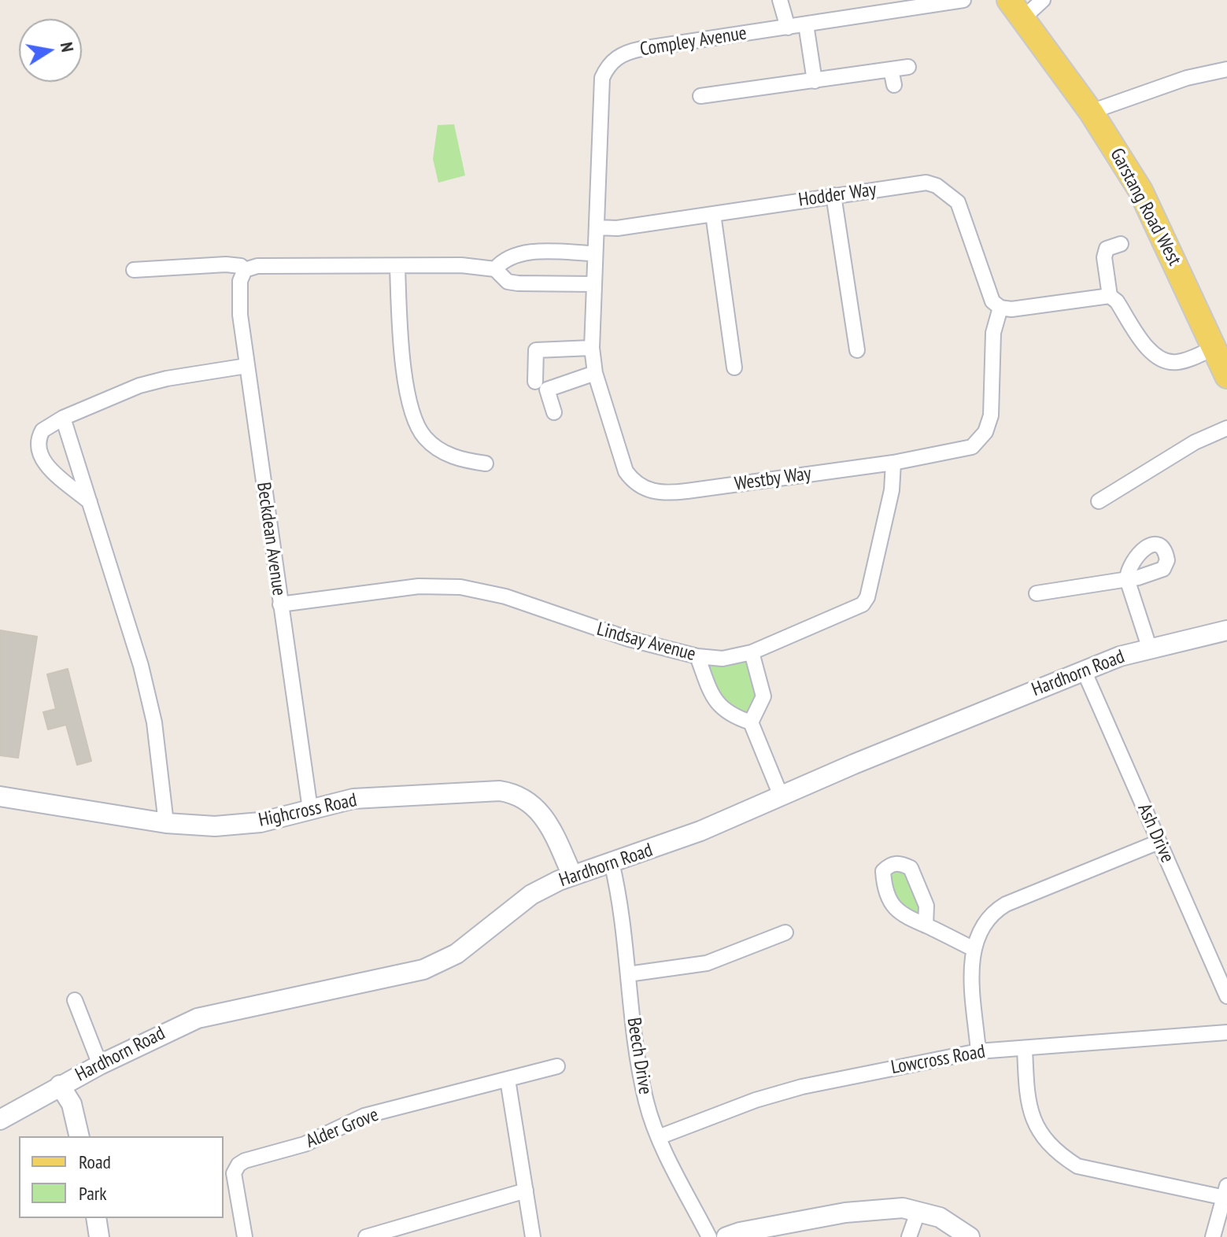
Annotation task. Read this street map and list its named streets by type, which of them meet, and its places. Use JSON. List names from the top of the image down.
{
  "streets": {
    "main road": ["Garstang Road West"],
    "street": [
      "Compley Avenue",
      "Hodder Way",
      "Westby Way",
      "Beckdean Avenue",
      "Lindsay Avenue",
      "Hardhorn Road",
      "Highcross Road",
      "Ash Drive",
      "Beech Drive",
      "Lowcross Road",
      "Alder Grove"
    ]
  },
  "crossings": [
    ["Compley Avenue", "Hodder Way"],
    ["Compley Avenue", "Westby Way"],
    ["Hodder Way", "Westby Way"],
    ["Westby Way", "Lindsay Avenue"],
    ["Beckdean Avenue", "Lindsay Avenue"],
    ["Beckdean Avenue", "Highcross Road"],
    ["Hardhorn Road", "Highcross Road"],
    ["Hardhorn Road", "Ash Drive"],
    ["Hardhorn Road", "Beech Drive"],
    ["Beech Drive", "Lowcross Road"]
  ],
  "legend": ["Road", "Park"],
  "north": "right"
}
